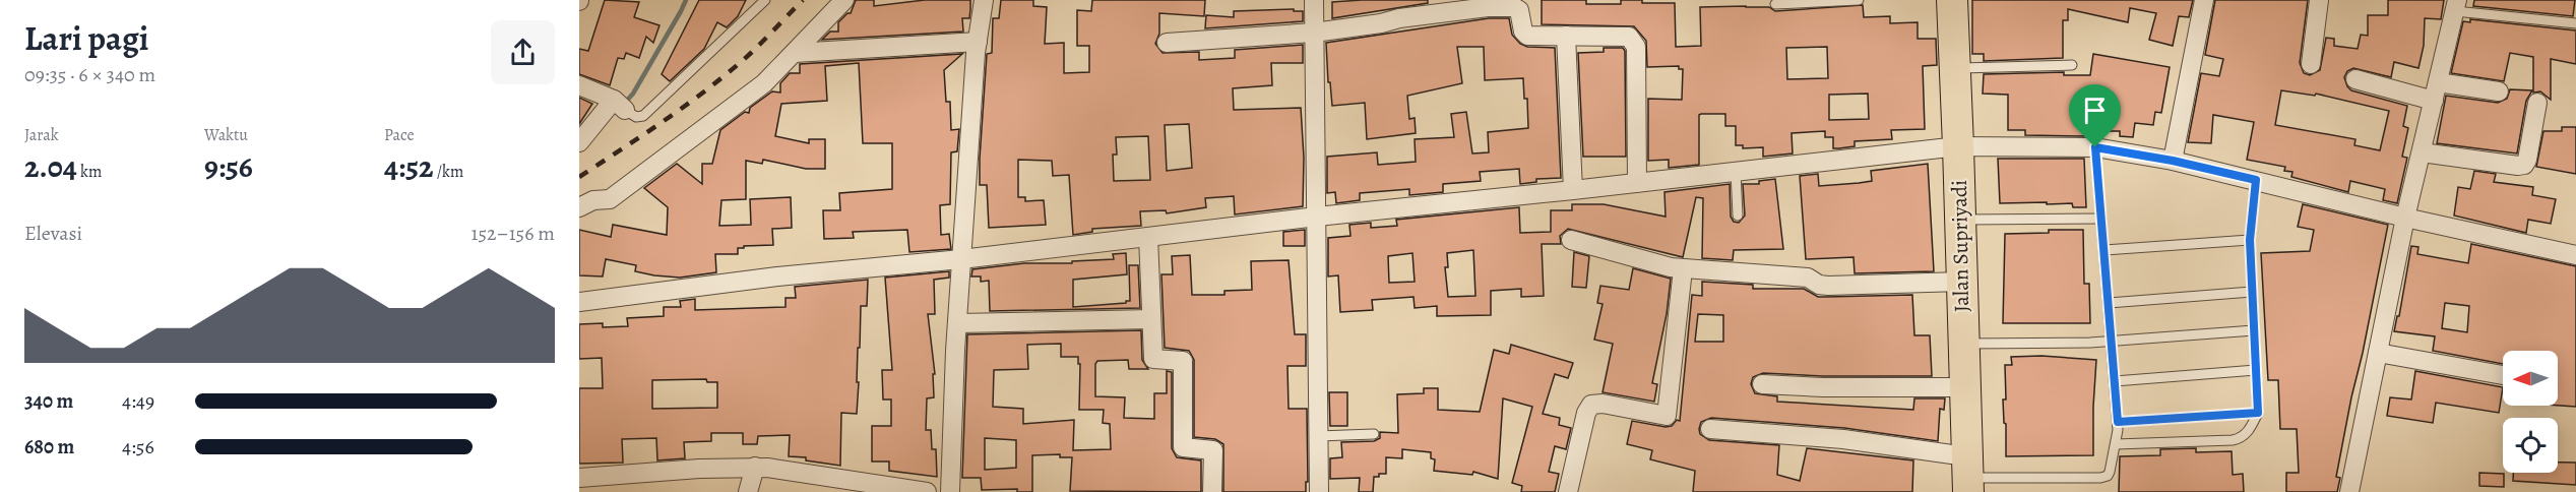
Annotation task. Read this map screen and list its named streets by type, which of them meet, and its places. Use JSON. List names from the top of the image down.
{
  "streets": {
    "highway": ["Jalan Supriyadi"]
  },
  "north": "left",
  "page": {
    "heading": ["Lari pagi", "09:35 · 6 × 340 m"],
    "stats": [
      ["Jarak", "2.04 km"],
      ["Waktu", "9:56"],
      ["Pace", "4:52 /km"]
    ],
    "chart": ["Elevasi", "152–156 m"],
    "list": [
      {
        "name": "340 m",
        "note": "4:49"
      },
      {
        "name": "680 m",
        "note": "4:56"
      }
    ]
  }
}
